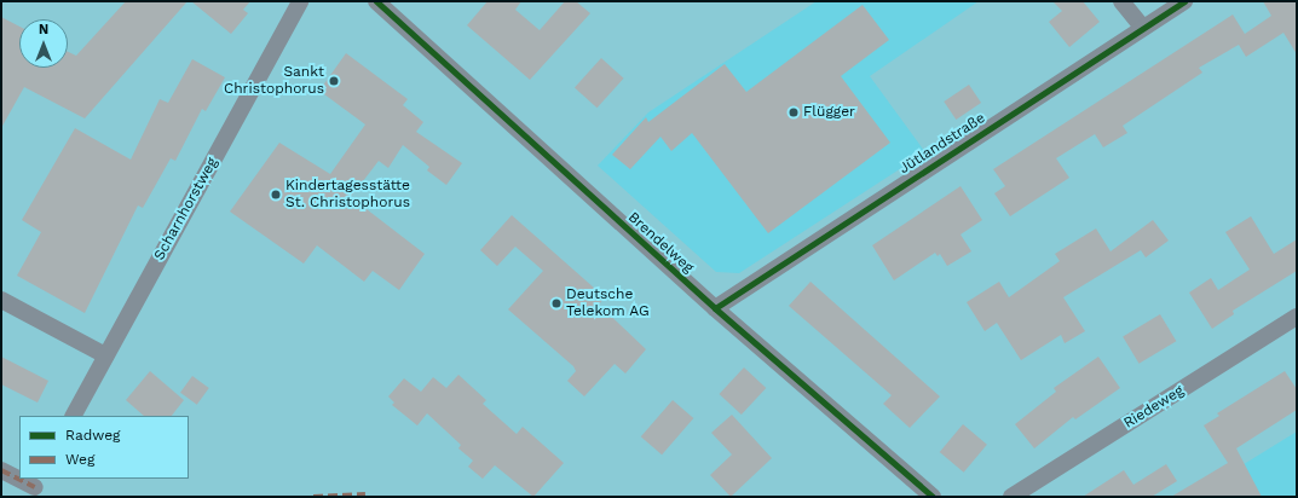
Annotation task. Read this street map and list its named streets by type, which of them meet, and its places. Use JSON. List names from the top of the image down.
{
  "streets": {
    "street": [
      "Jütlandstraße",
      "Scharnhorstweg",
      "Brendelweg",
      "Riedeweg"
    ]
  },
  "crossings": [
    ["Jütlandstraße", "Brendelweg"]
  ],
  "places": [
    "Sankt Christophorus",
    "Flügger",
    "Kindertagesstätte St. Christophorus",
    "Deutsche Telekom AG"
  ],
  "legend": ["Radweg", "Weg"],
  "north": "top"
}
